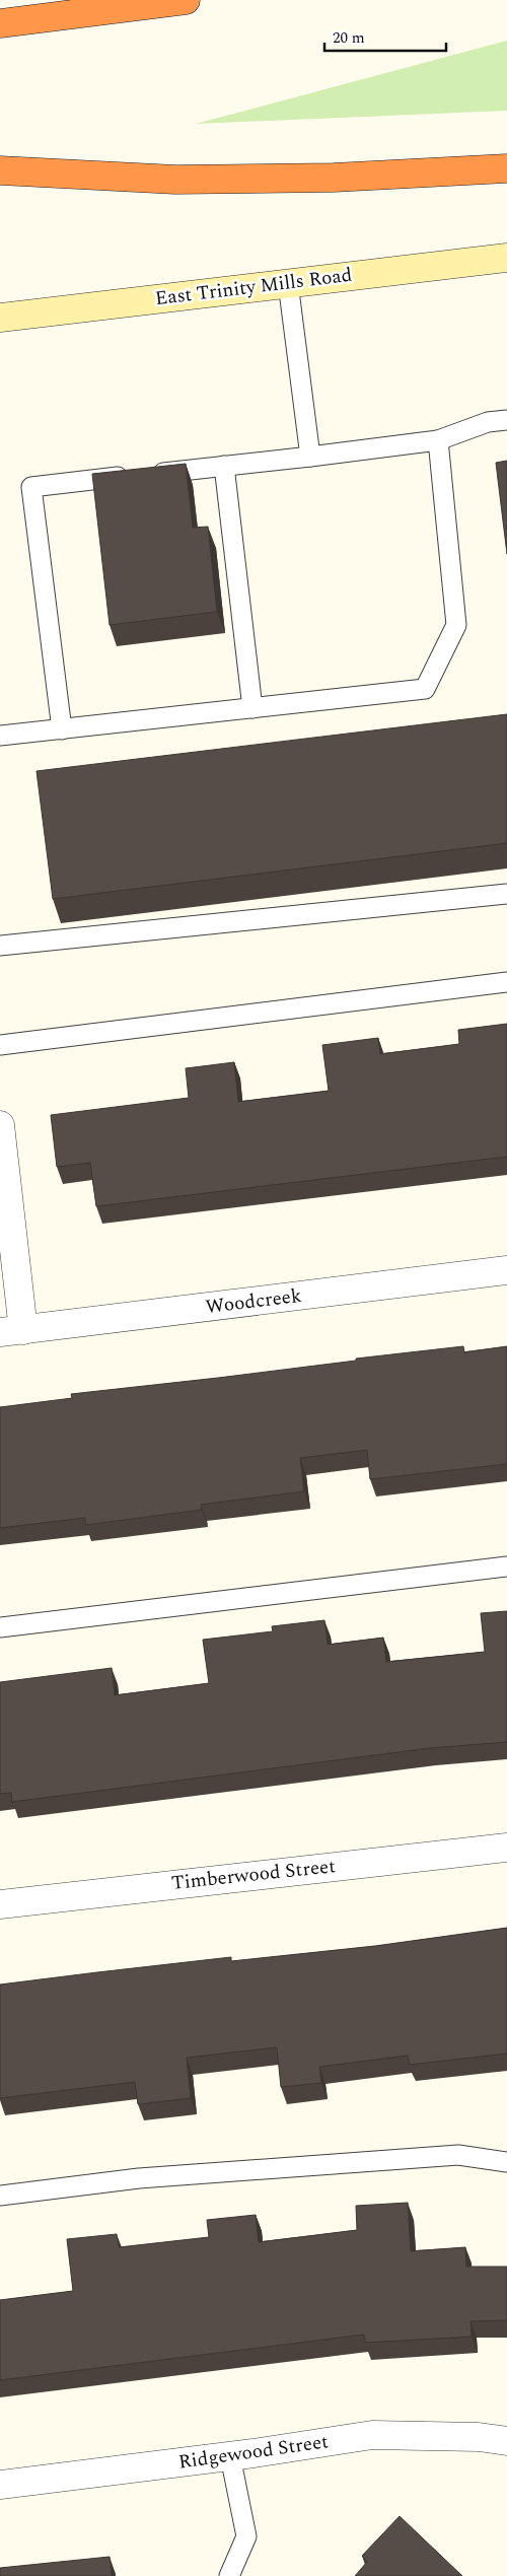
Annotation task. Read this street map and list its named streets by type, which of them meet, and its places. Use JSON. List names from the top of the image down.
{
  "streets": {
    "main road": ["East Trinity Mills Road"],
    "street": ["Woodcreek", "Timberwood Street", "Ridgewood Street"]
  },
  "scale_bar": "20 m"
}
